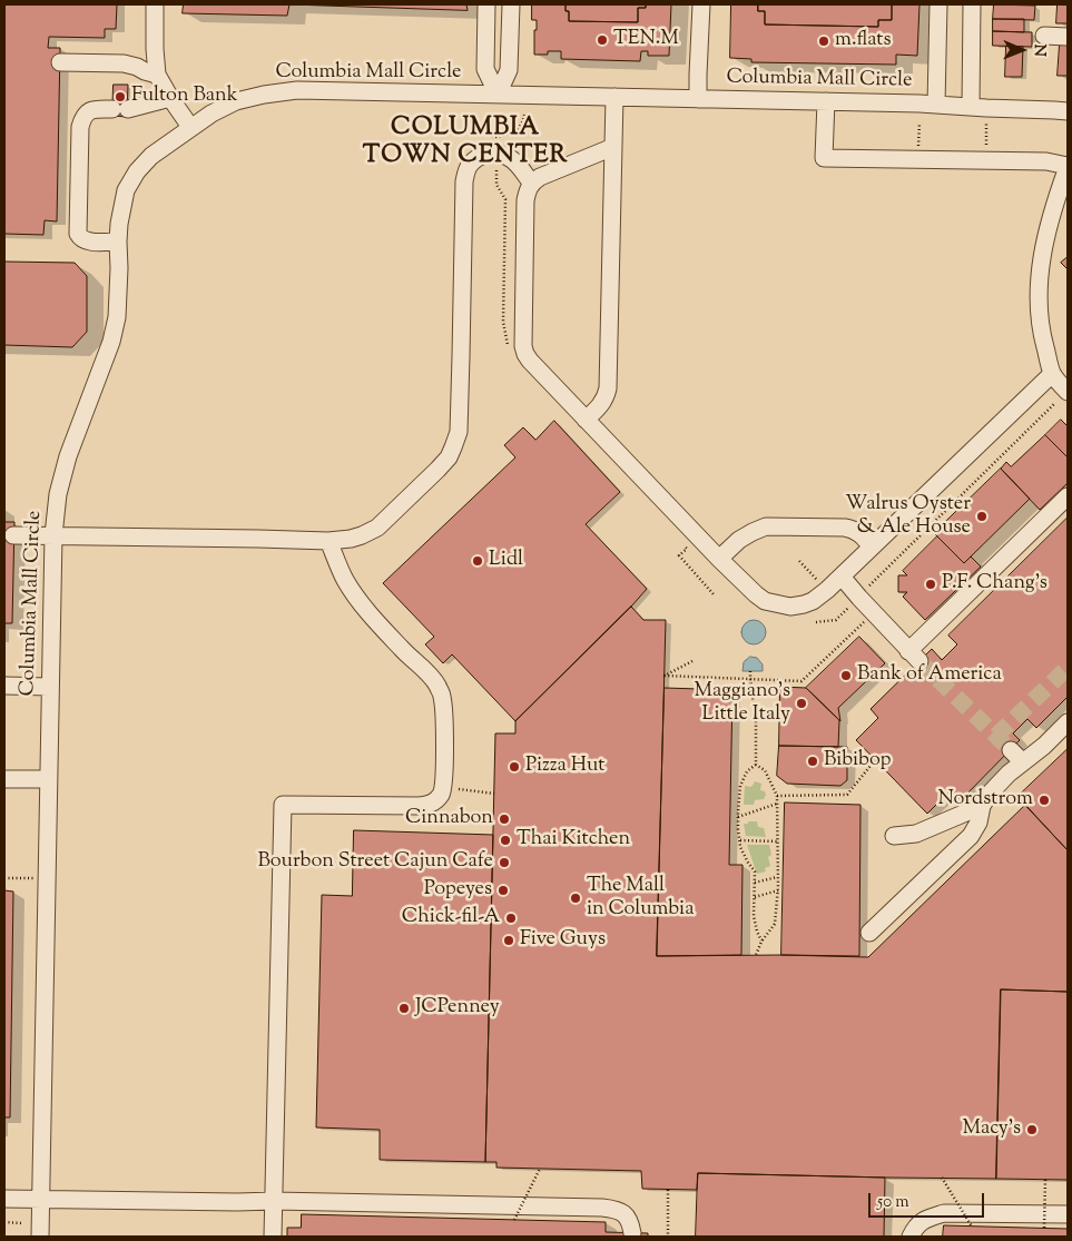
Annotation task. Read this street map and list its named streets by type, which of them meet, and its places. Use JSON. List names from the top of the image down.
{
  "streets": {
    "street": ["Columbia Mall Circle"]
  },
  "districts": ["COLUMBIA TOWN CENTER"],
  "places": [
    "TEN.M",
    "m.flats",
    "Fulton Bank",
    "Walrus Oyster & Ale House",
    "Lidl",
    "P.F. Chang's",
    "Bank of America",
    "Maggiano's Little Italy",
    "Bibibop",
    "Pizza Hut",
    "Nordstrom",
    "Cinnabon",
    "Thai Kitchen",
    "Bourbon Street Cajun Cafe",
    "Popeyes",
    "The Mall in Columbia",
    "Chick-fil-A",
    "Five Guys",
    "JCPenney",
    "Macy's"
  ],
  "scale_bar": "50 m",
  "north": "right"
}
